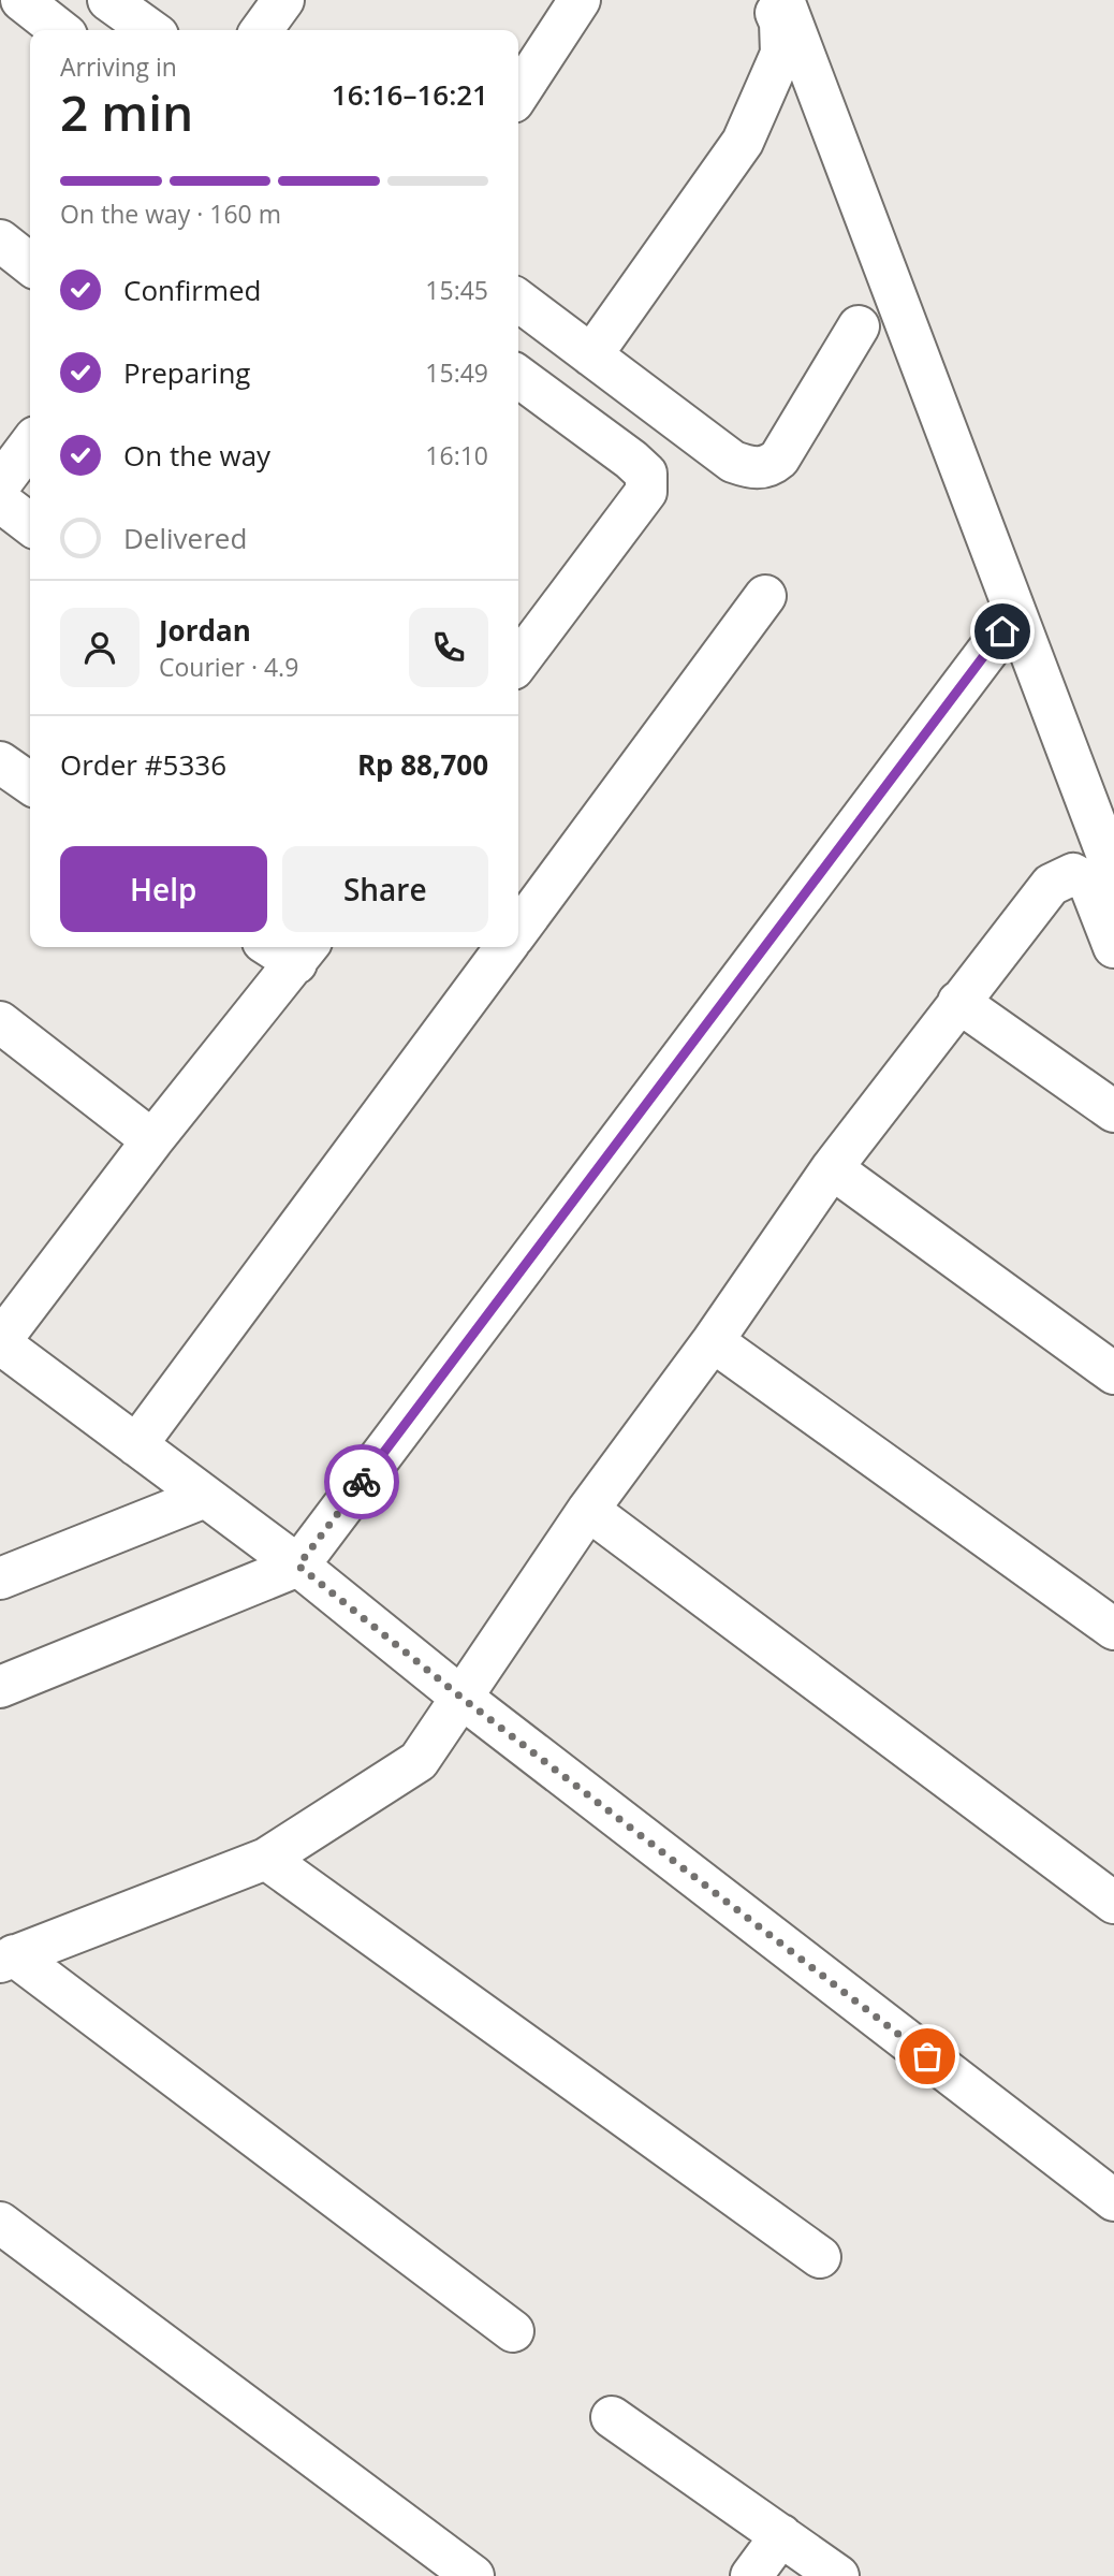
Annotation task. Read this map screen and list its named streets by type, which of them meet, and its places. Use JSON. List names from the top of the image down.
{
  "page": {
    "heading": ["2 min", "Arriving in", "16:16–16:21"],
    "panel": [
      "Jordan",
      "Courier · 4.9",
      "Order #5336",
      "Rp 88,700"
    ],
    "bar": "On the way · 160 m",
    "list": [
      ["Confirmed", "15:45"],
      ["Preparing", "15:49"],
      ["On the way", "16:10"],
      "Delivered"
    ],
    "buttons": ["Help", "Share"]
  }
}
